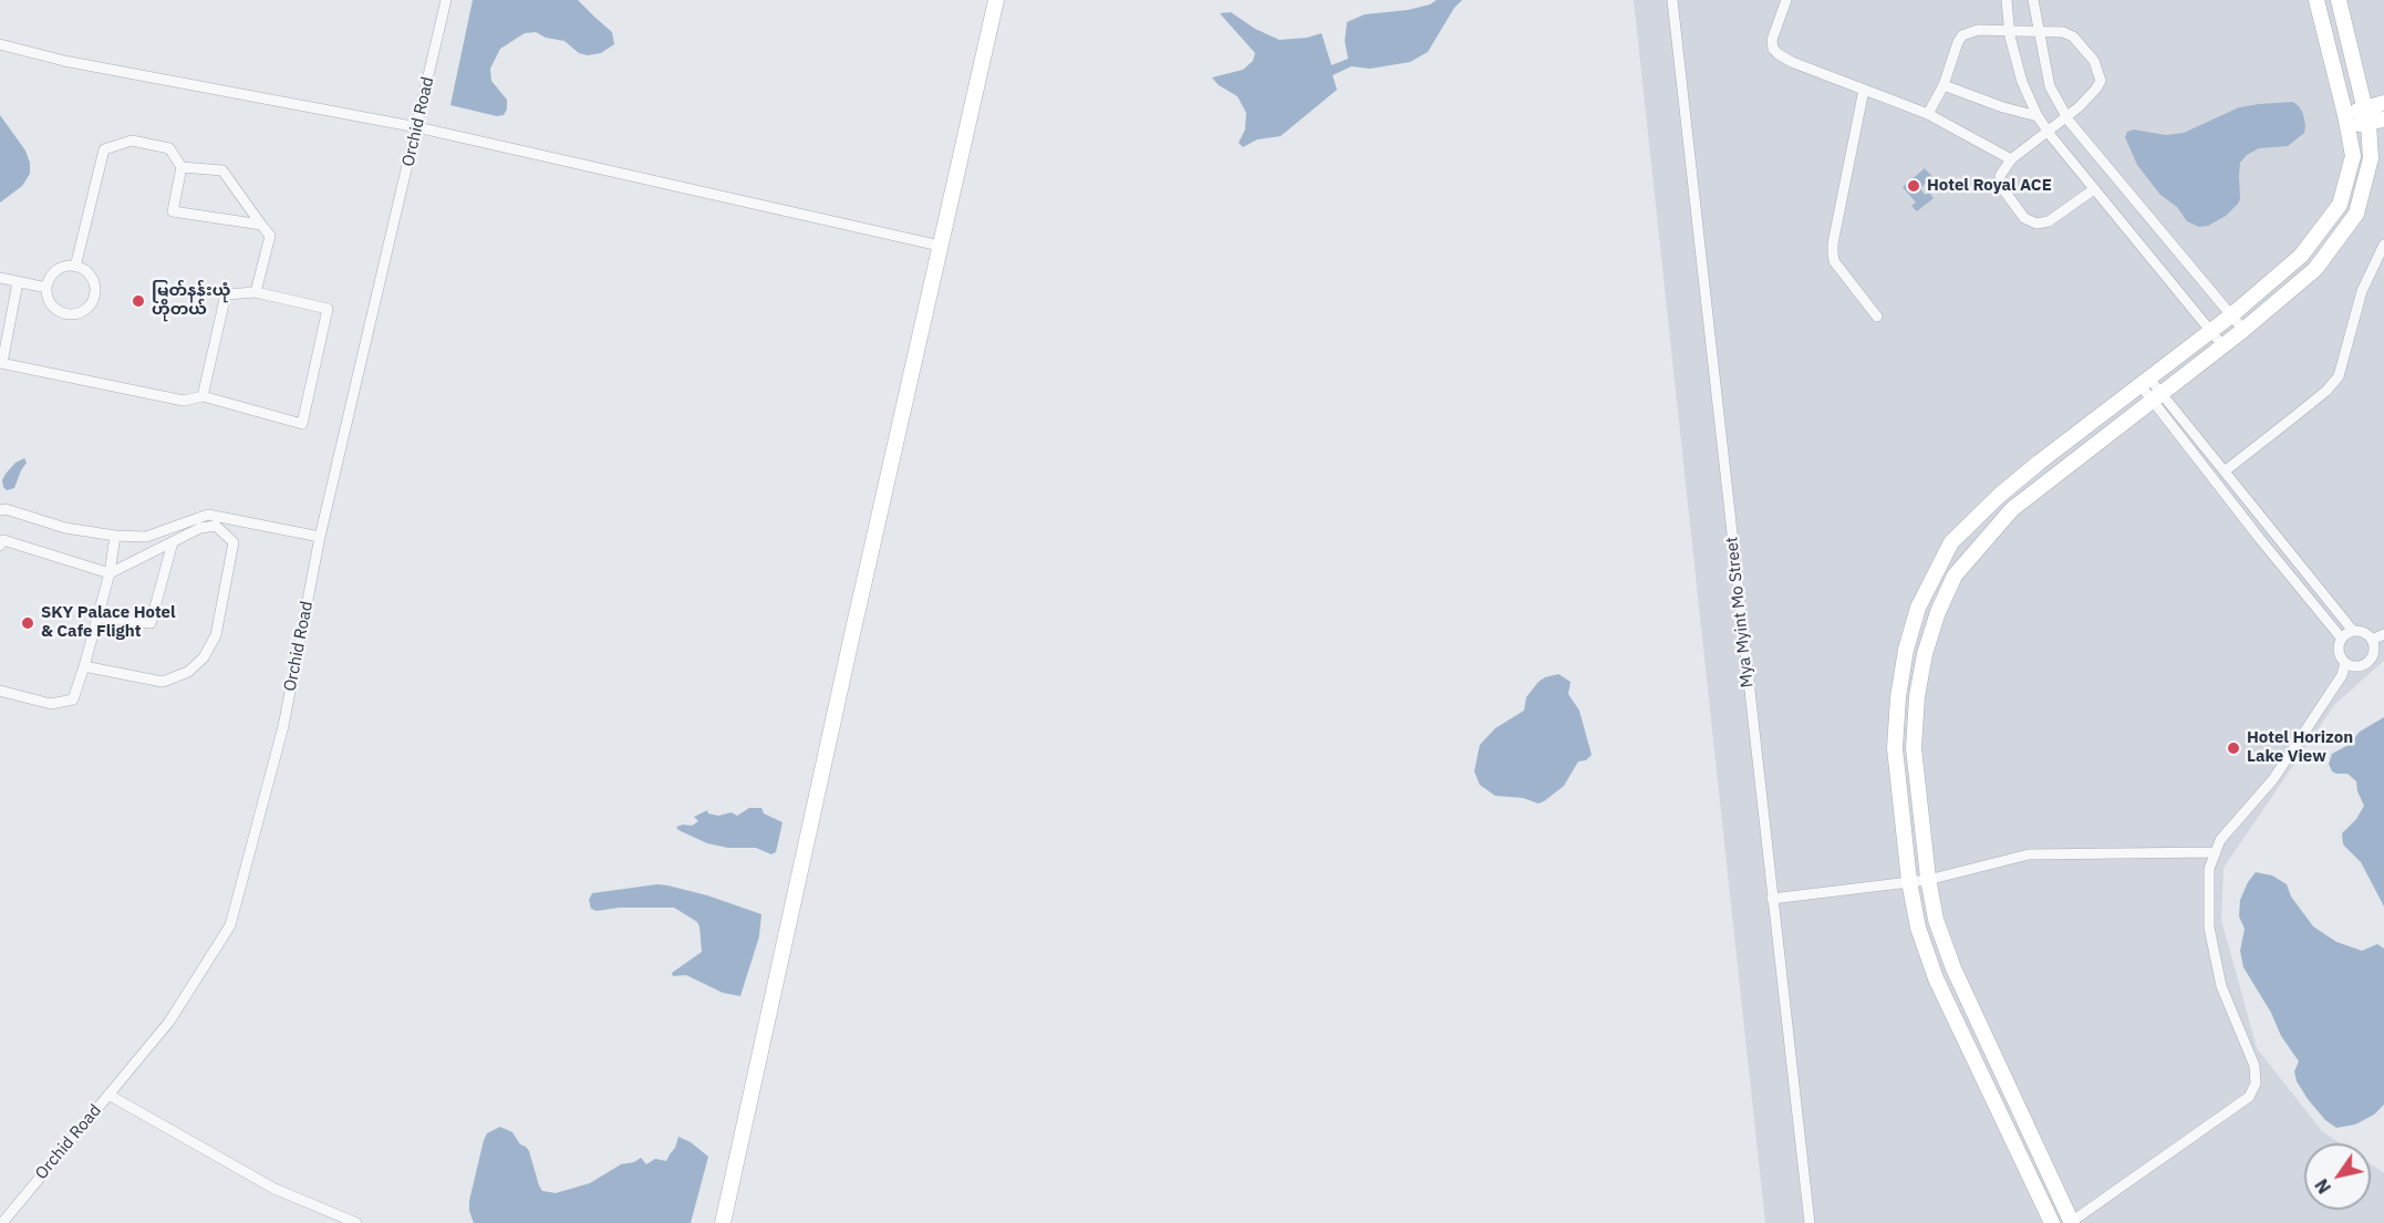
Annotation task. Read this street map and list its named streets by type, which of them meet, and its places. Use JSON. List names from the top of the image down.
{
  "streets": {
    "street": ["Orchid Road", "Mya Myint Mo Street"]
  },
  "places": [
    "Hotel Royal ACE",
    "မြတ်နန်းယုံ ဟိုတယ်",
    "SKY Palace Hotel & Cafe Flight",
    "Hotel Horizon Lake View"
  ],
  "north": "bottom left"
}
